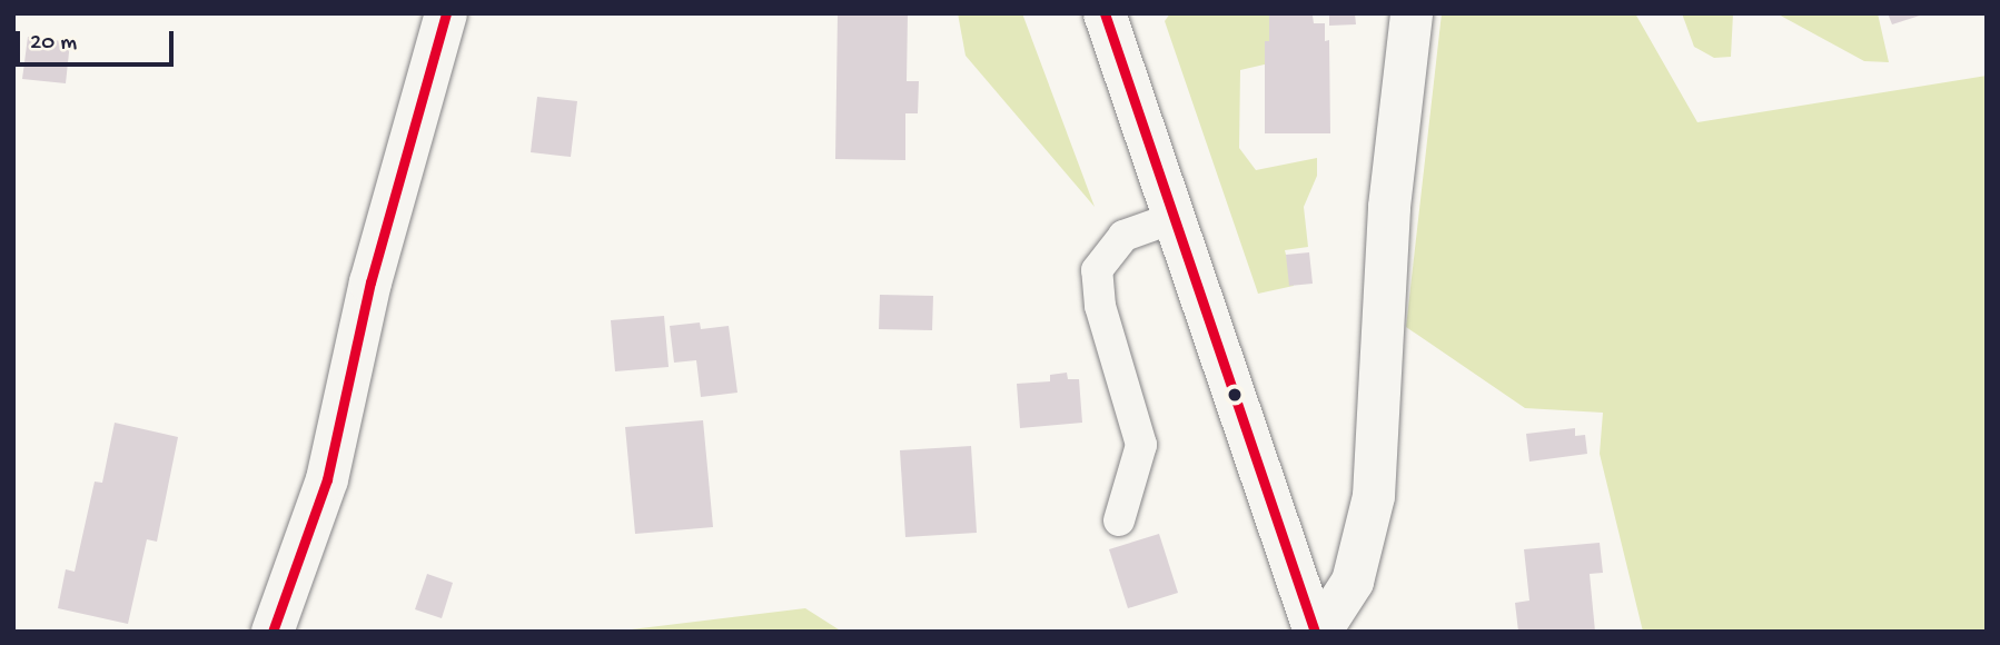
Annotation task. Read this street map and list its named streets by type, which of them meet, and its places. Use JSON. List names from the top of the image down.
{
  "scale_bar": "20 m"
}
